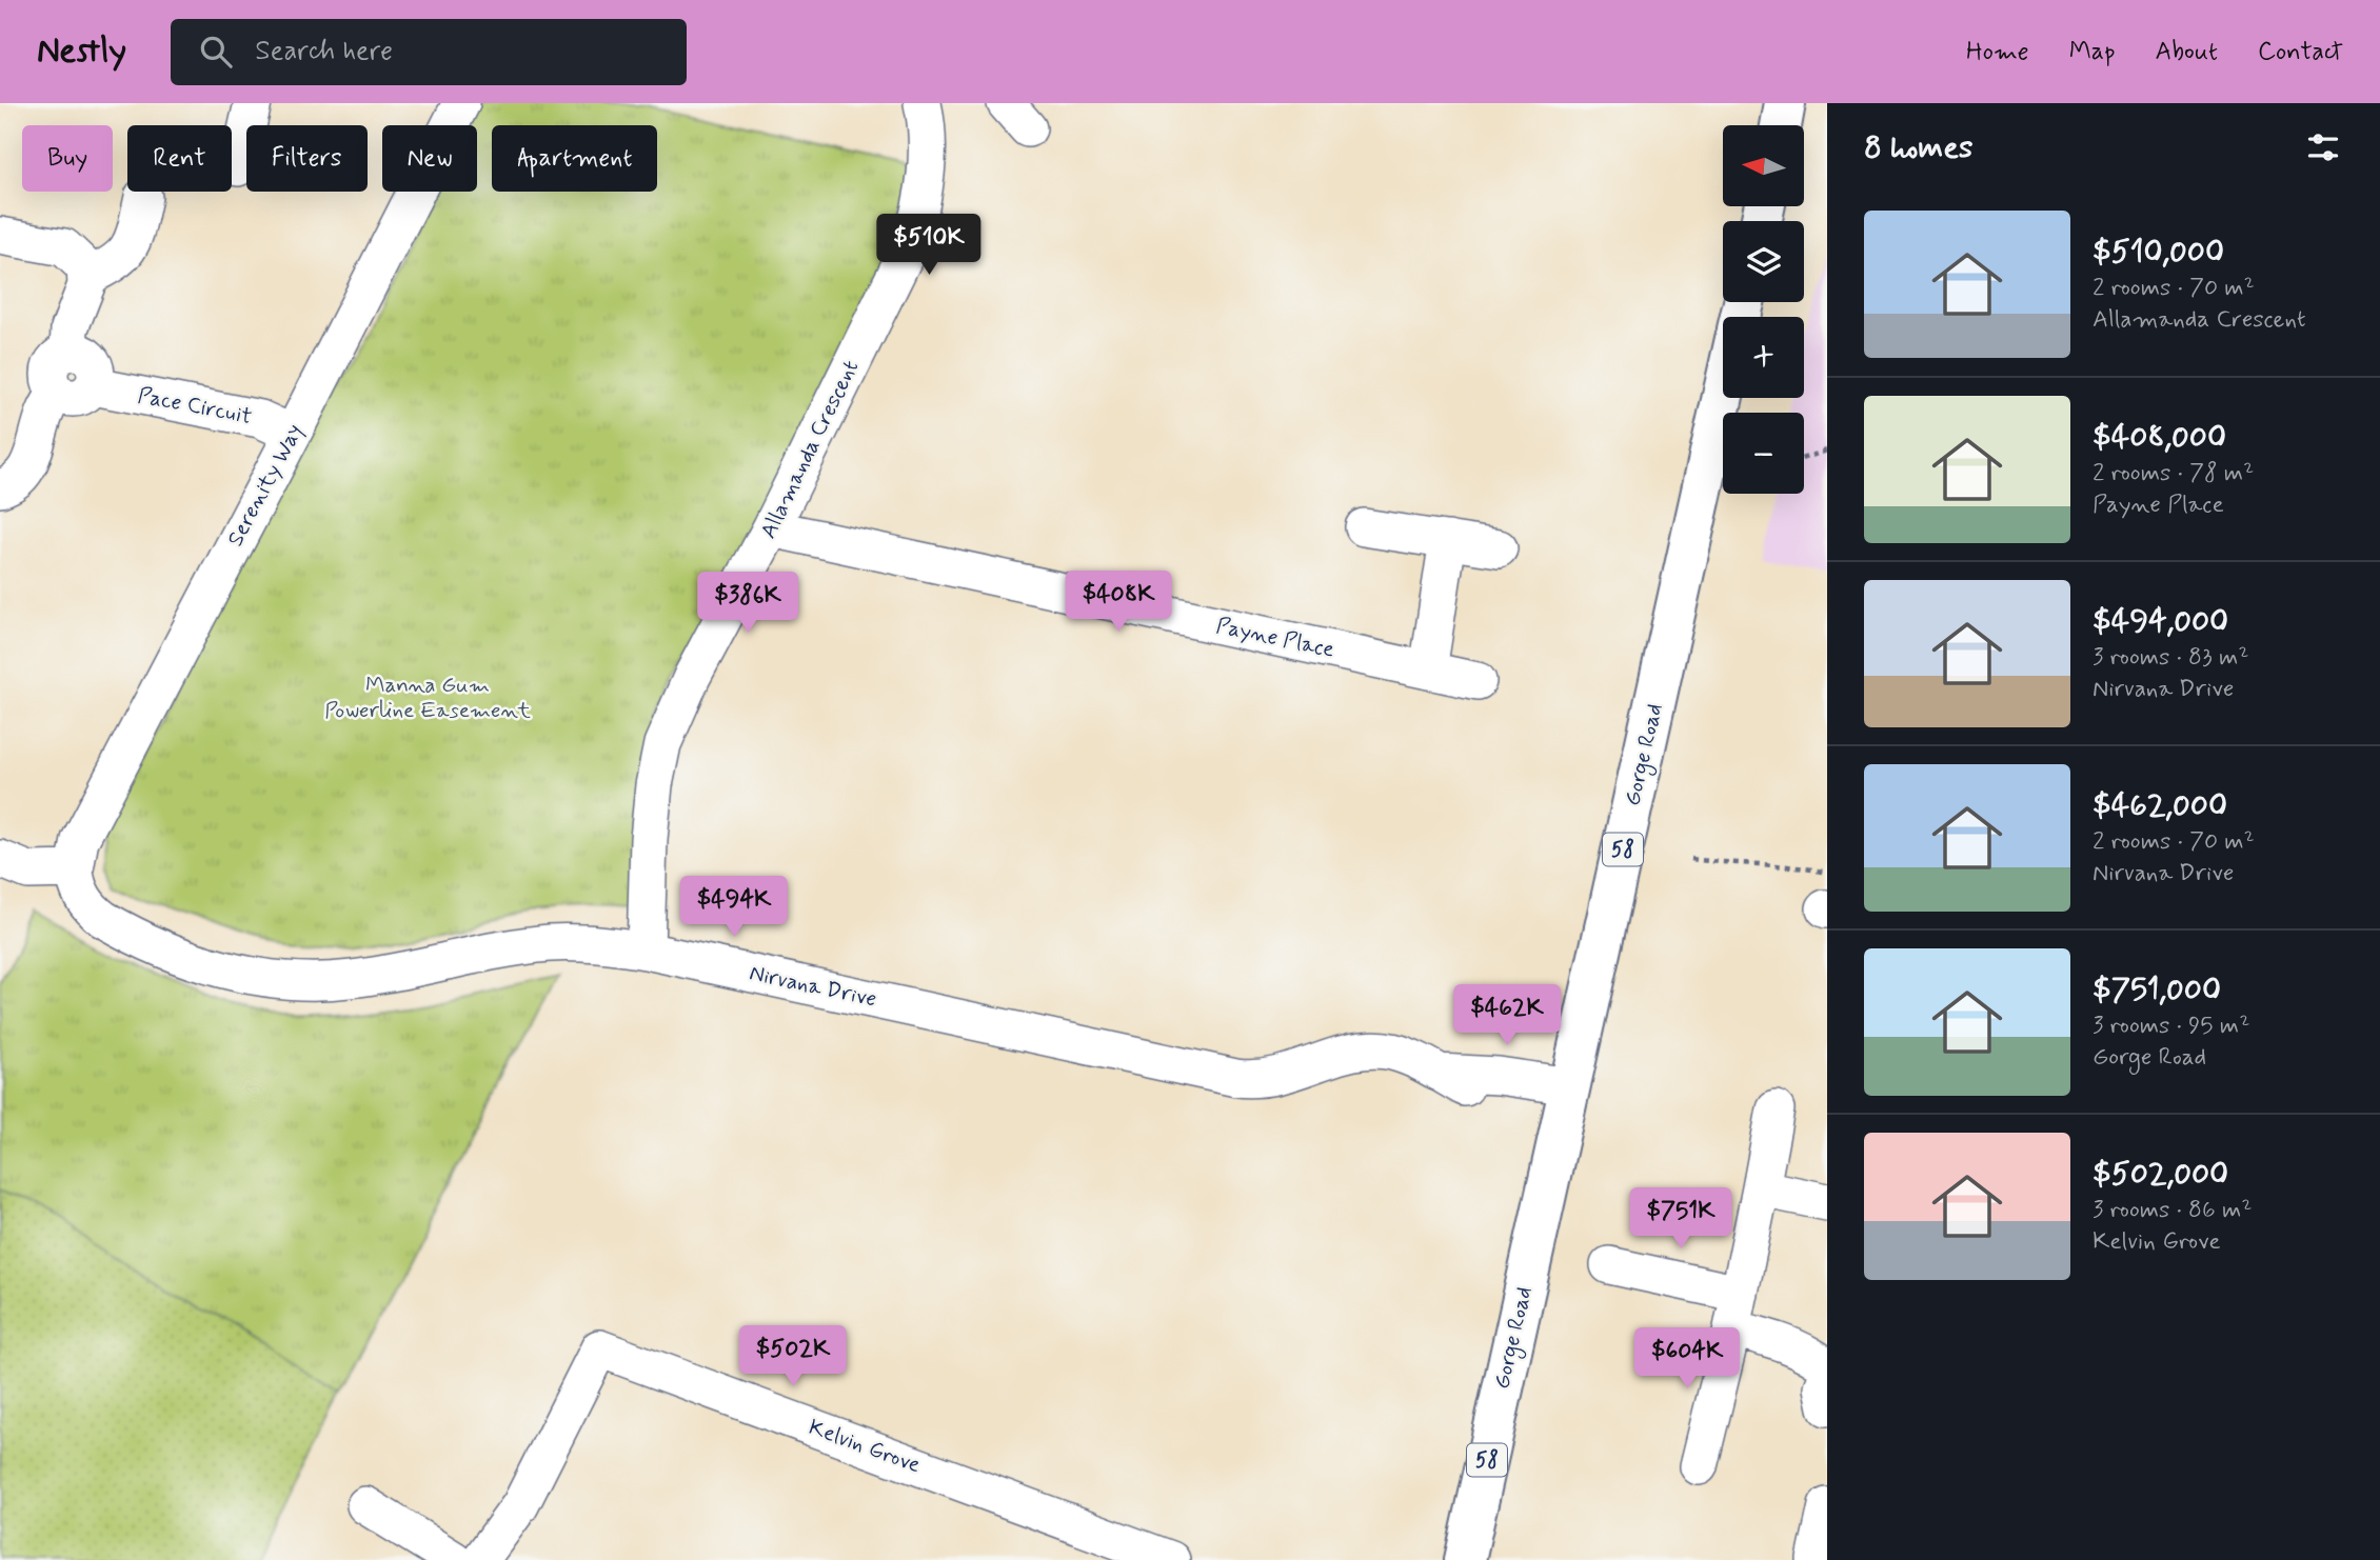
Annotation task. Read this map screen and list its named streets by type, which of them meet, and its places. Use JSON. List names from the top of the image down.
{
  "streets": {
    "main road": ["Gorge Road", "58"],
    "street": [
      "Pace Circuit",
      "Allamanda Crescent",
      "Serenity Way",
      "Payne Place",
      "Nirvana Drive",
      "Kelvin Grove"
    ]
  },
  "crossings": [
    ["Pace Circuit", "Serenity Way"],
    ["Allamanda Crescent", "Payne Place"],
    ["Allamanda Crescent", "Nirvana Drive"],
    ["Serenity Way", "Nirvana Drive"],
    ["Gorge Road", "Nirvana Drive"]
  ],
  "parks": ["Manna Gum Powerline Easement"],
  "north": "left",
  "page": {
    "header": "Nestly",
    "search": "Search here",
    "nav": [
      "Home",
      "Map",
      "About",
      "Contact"
    ],
    "heading": "8 homes",
    "map_buttons": ["+", "−"],
    "chip": [
      "Buy",
      "Rent",
      "Filters",
      "New",
      "Apartment"
    ],
    "list": [
      {
        "name": "$510,000",
        "note": "2 rooms · 70 m² · Allamanda Crescent"
      },
      {
        "name": "$408,000",
        "note": "2 rooms · 78 m² · Payne Place"
      },
      {
        "name": "$494,000",
        "note": "3 rooms · 83 m² · Nirvana Drive"
      },
      {
        "name": "$462,000",
        "note": "2 rooms · 70 m² · Nirvana Drive"
      },
      {
        "name": "$751,000",
        "note": "3 rooms · 95 m² · Gorge Road"
      },
      {
        "name": "$502,000",
        "note": "3 rooms · 86 m² · Kelvin Grove"
      }
    ],
    "price": [
      "$510K",
      "$408K",
      "$386K",
      "$494K",
      "$462K",
      "$751K",
      "$502K",
      "$604K"
    ]
  }
}
